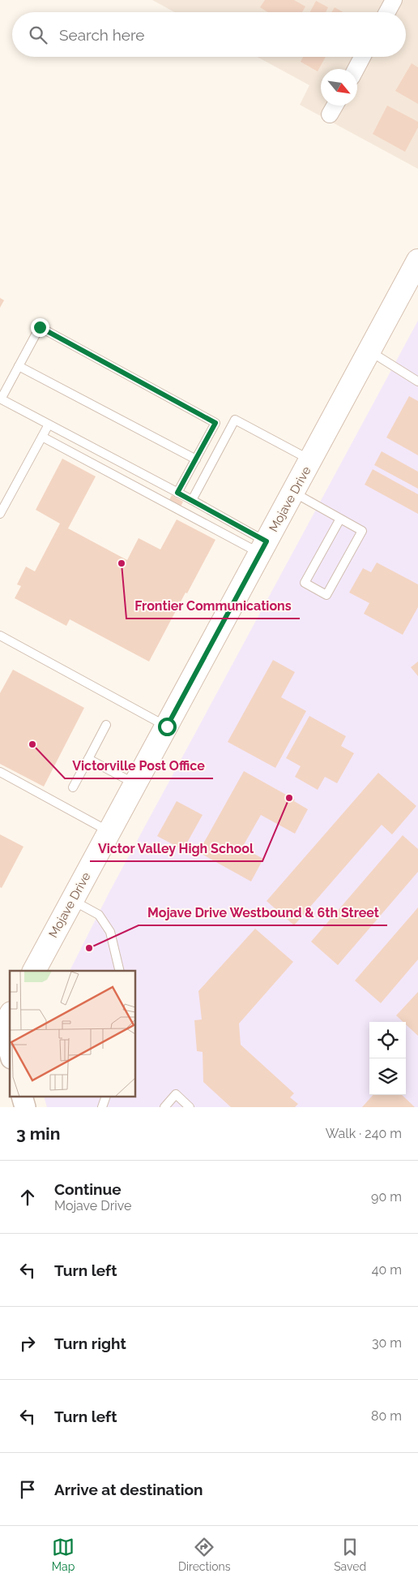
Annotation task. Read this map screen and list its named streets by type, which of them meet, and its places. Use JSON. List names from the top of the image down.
{
  "streets": {
    "main road": ["Mojave Drive"]
  },
  "places": [
    "Frontier Communications",
    "Victorville Post Office",
    "Victor Valley High School",
    "Mojave Drive Westbound & 6th Street"
  ],
  "north": "bottom right",
  "page": {
    "search": "Search here",
    "heading": ["3 min", "Walk · 240 m"],
    "list": [
      ["Continue", "Mojave Drive", "90 m"],
      ["Turn left", "40 m"],
      ["Turn right", "30 m"],
      ["Turn left", "80 m"],
      "Arrive at destination"
    ],
    "nav": ["Map", "Directions", "Saved"]
  }
}
